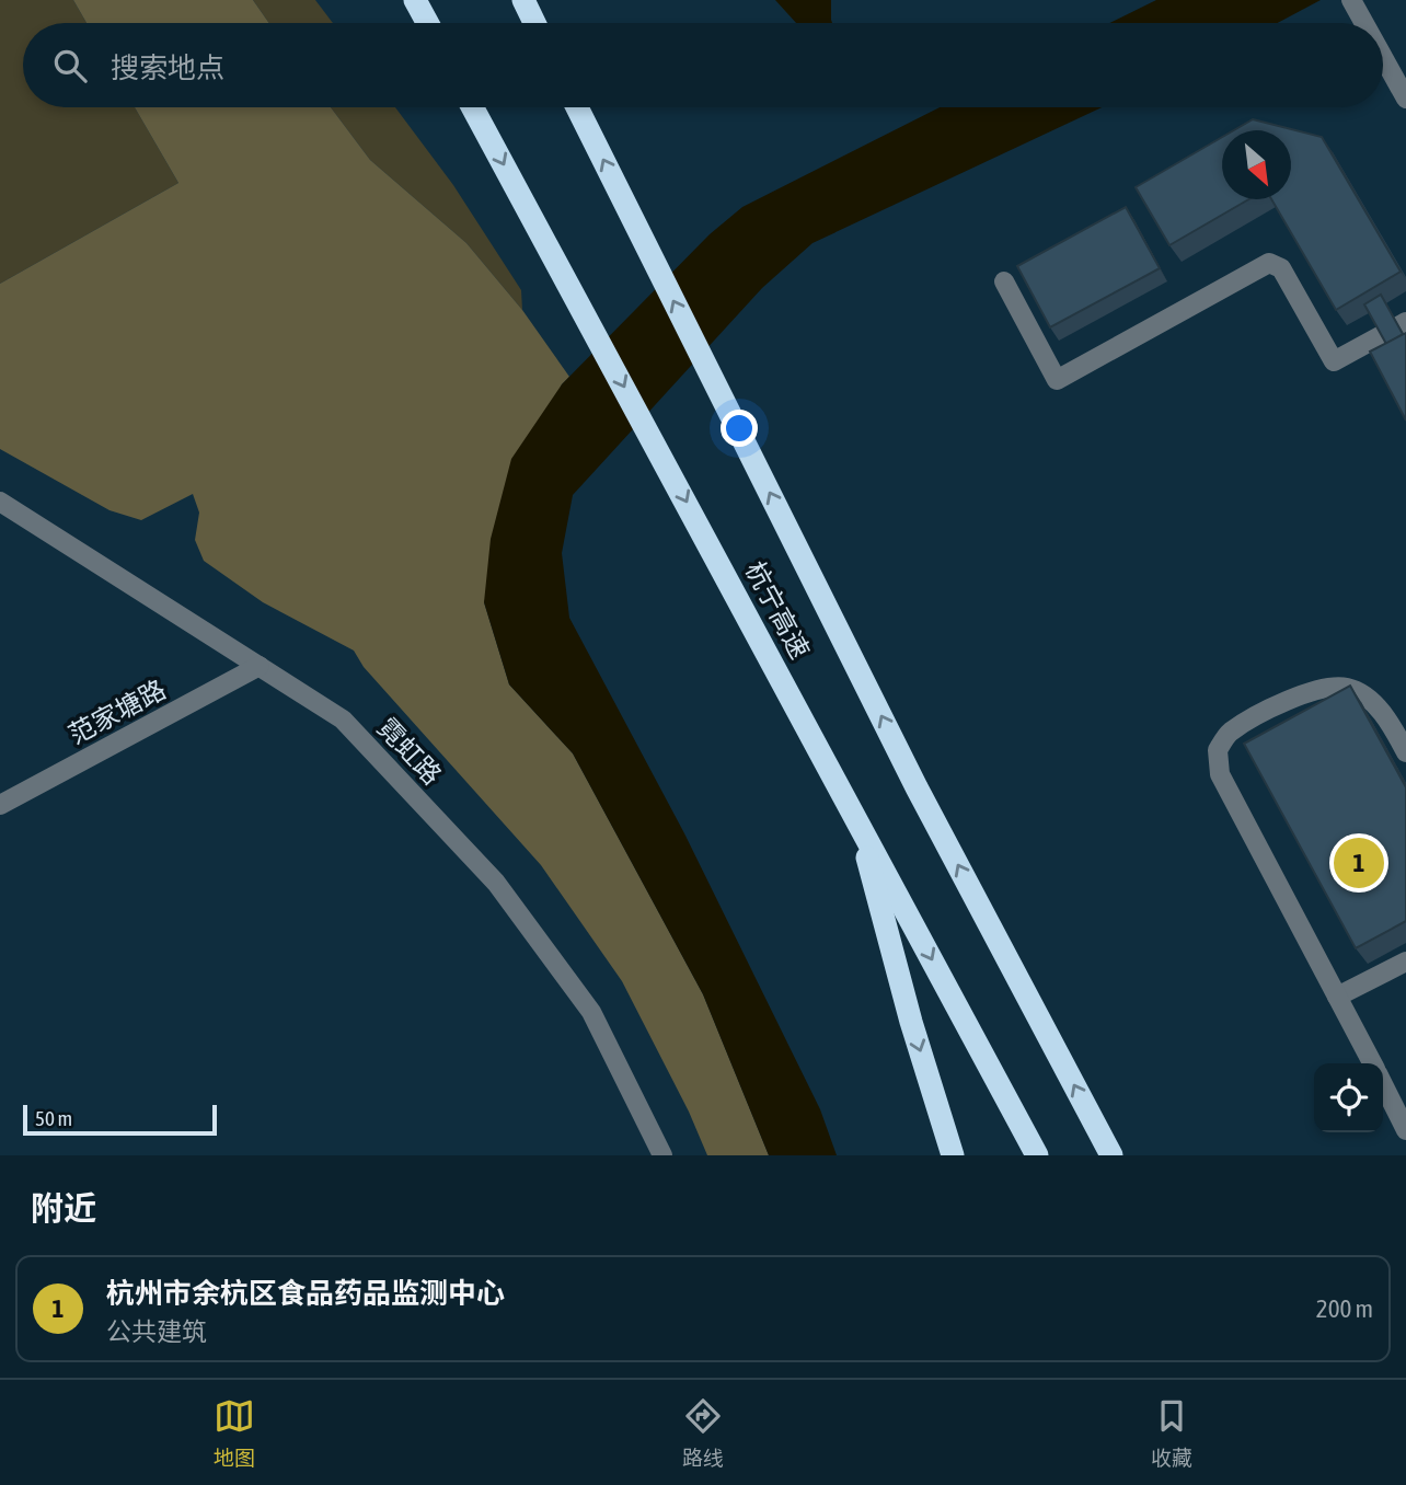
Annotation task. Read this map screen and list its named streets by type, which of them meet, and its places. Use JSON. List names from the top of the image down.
{
  "streets": {
    "highway": ["杭宁高速"],
    "street": ["范家塘路", "霓虹路"]
  },
  "crossings": [
    ["范家塘路", "霓虹路"]
  ],
  "scale_bar": "50 m",
  "north": "bottom right",
  "page": {
    "search": "搜索地点",
    "pins": "1",
    "scale": "50 m",
    "heading": "附近",
    "list": [
      {
        "mark": "1",
        "name": "杭州市余杭区食品药品监测中心",
        "note": "公共建筑",
        "value": "200 m"
      }
    ],
    "nav": ["地图", "路线", "收藏"]
  }
}
